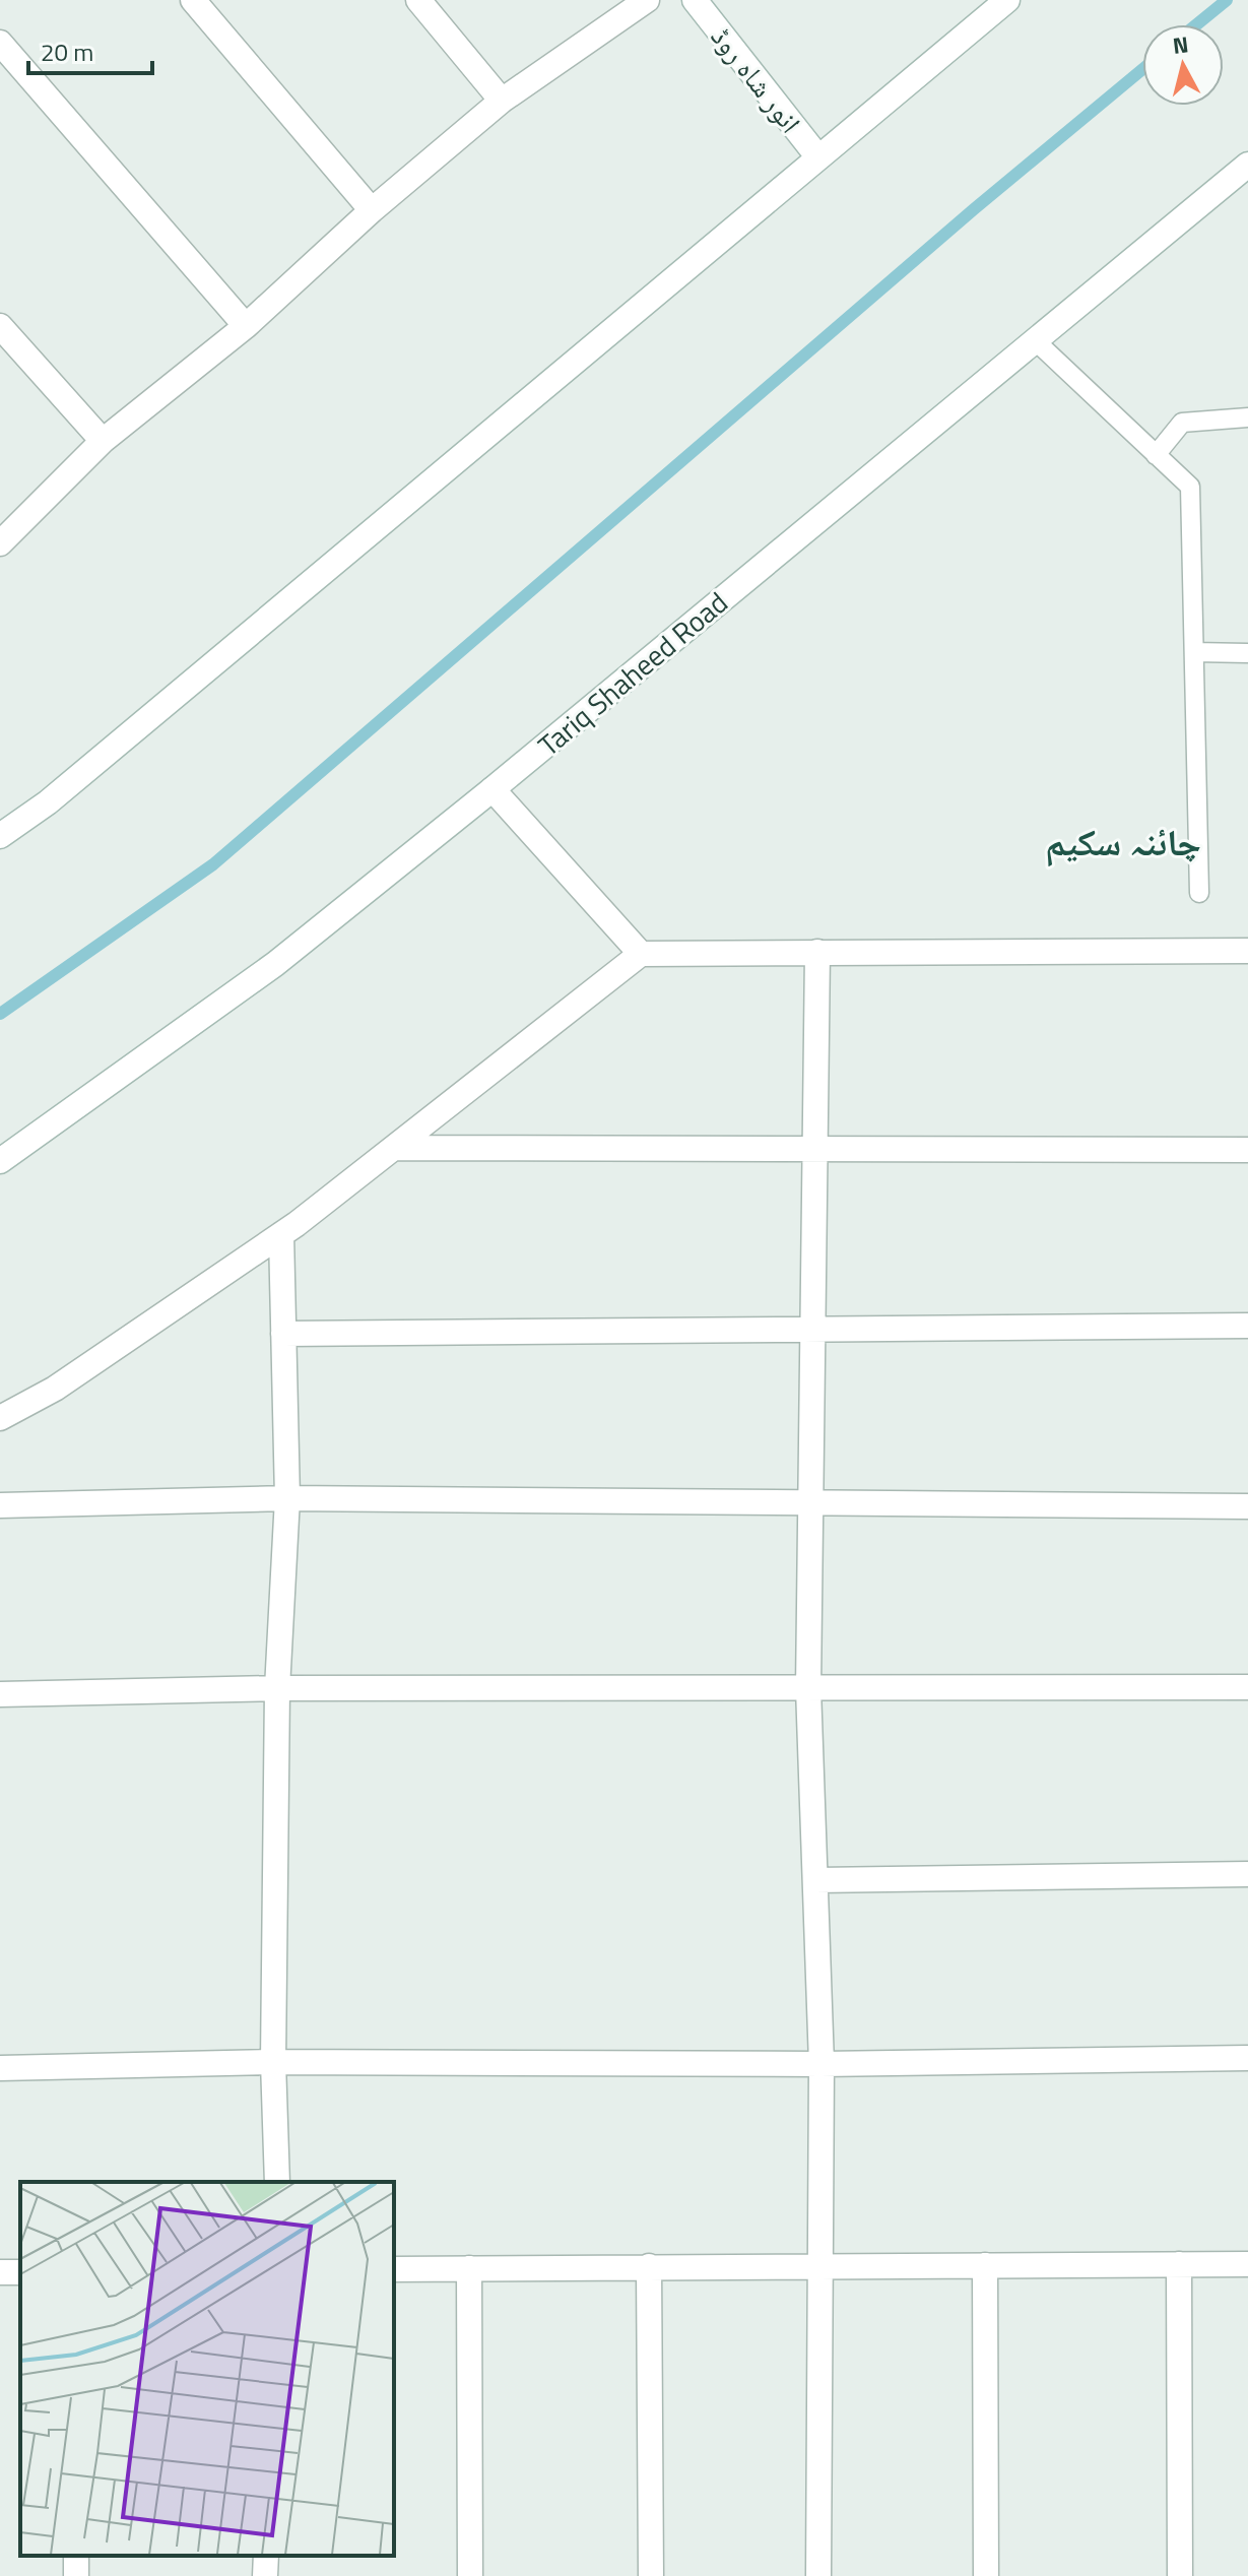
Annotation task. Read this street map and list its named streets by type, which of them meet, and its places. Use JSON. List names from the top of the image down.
{
  "streets": {
    "street": ["انور شاہ روڈ", "Tariq Shaheed Road"]
  },
  "districts": ["چائنہ سکیم"],
  "scale_bar": "20 m",
  "north": "top"
}
